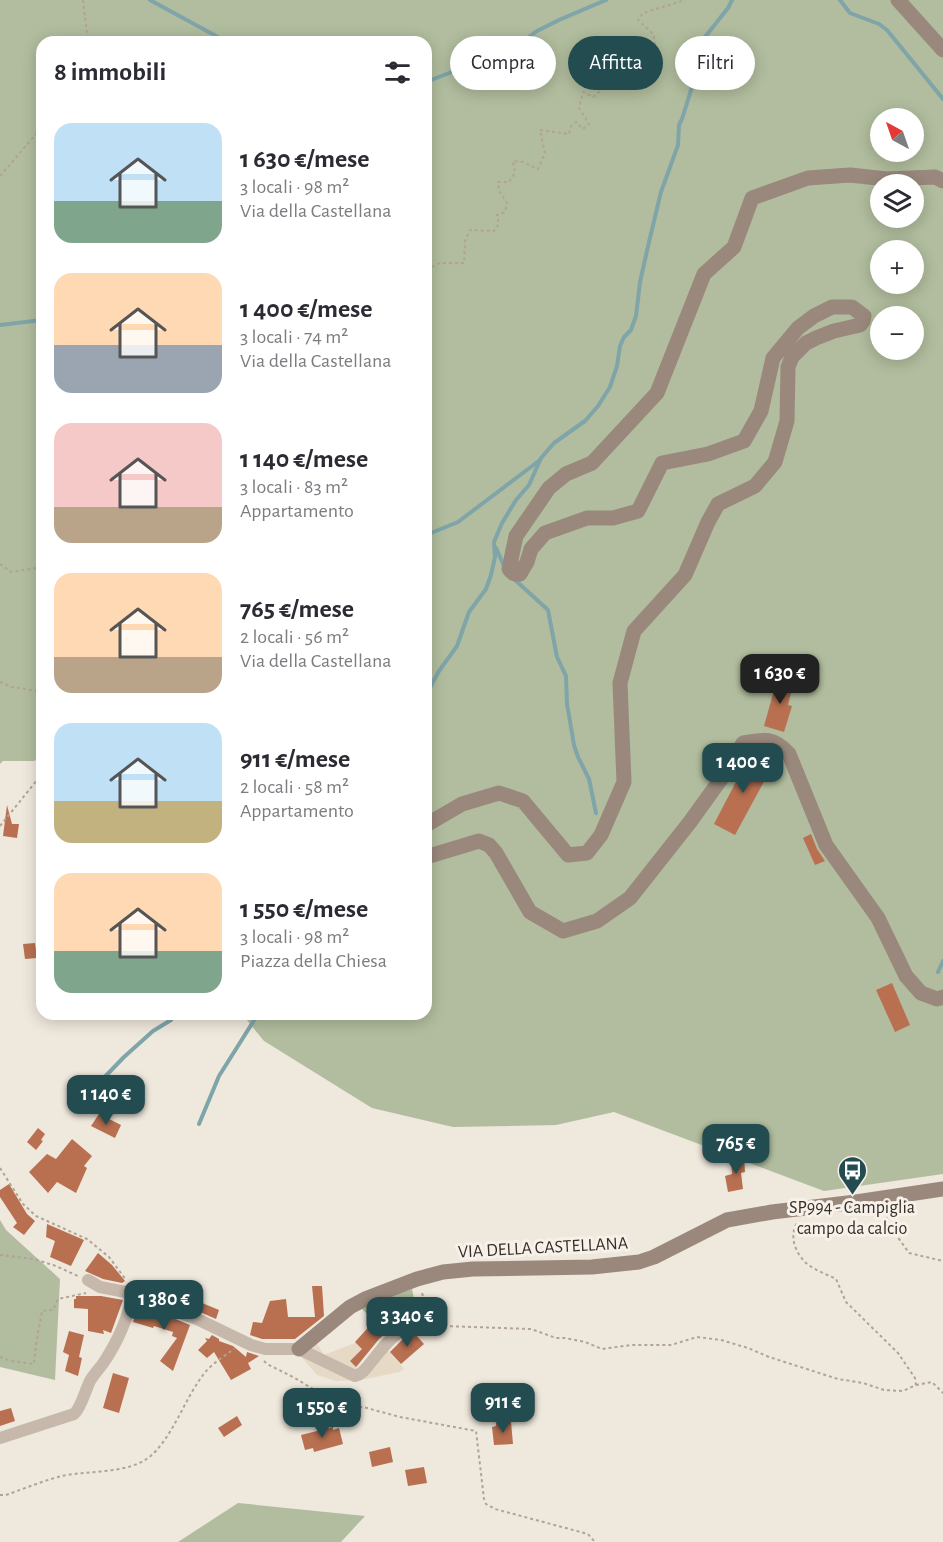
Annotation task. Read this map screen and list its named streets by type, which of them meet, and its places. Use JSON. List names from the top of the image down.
{
  "streets": {
    "street": ["VIA DELLA CASTELLANA"]
  },
  "places": {
    "bus stop": ["SP994 - Campiglia campo da calcio"]
  },
  "north": "top left",
  "page": {
    "chip": ["Compra", "Affitta", "Filtri"],
    "heading": "8 immobili",
    "map_buttons": ["+", "−"],
    "list": [
      {
        "name": "1 630 €/mese",
        "note": "3 locali · 98 m² · Via della Castellana"
      },
      {
        "name": "1 400 €/mese",
        "note": "3 locali · 74 m² · Via della Castellana"
      },
      {
        "name": "1 140 €/mese",
        "note": "3 locali · 83 m² · Appartamento"
      },
      {
        "name": "765 €/mese",
        "note": "2 locali · 56 m² · Via della Castellana"
      },
      {
        "name": "911 €/mese",
        "note": "2 locali · 58 m² · Appartamento"
      },
      {
        "name": "1 550 €/mese",
        "note": "3 locali · 98 m² · Piazza della Chiesa"
      }
    ],
    "price": [
      "1 630 €",
      "1 400 €",
      "1 140 €",
      "765 €",
      "1 380 €",
      "3 340 €",
      "911 €",
      "1 550 €"
    ]
  }
}
